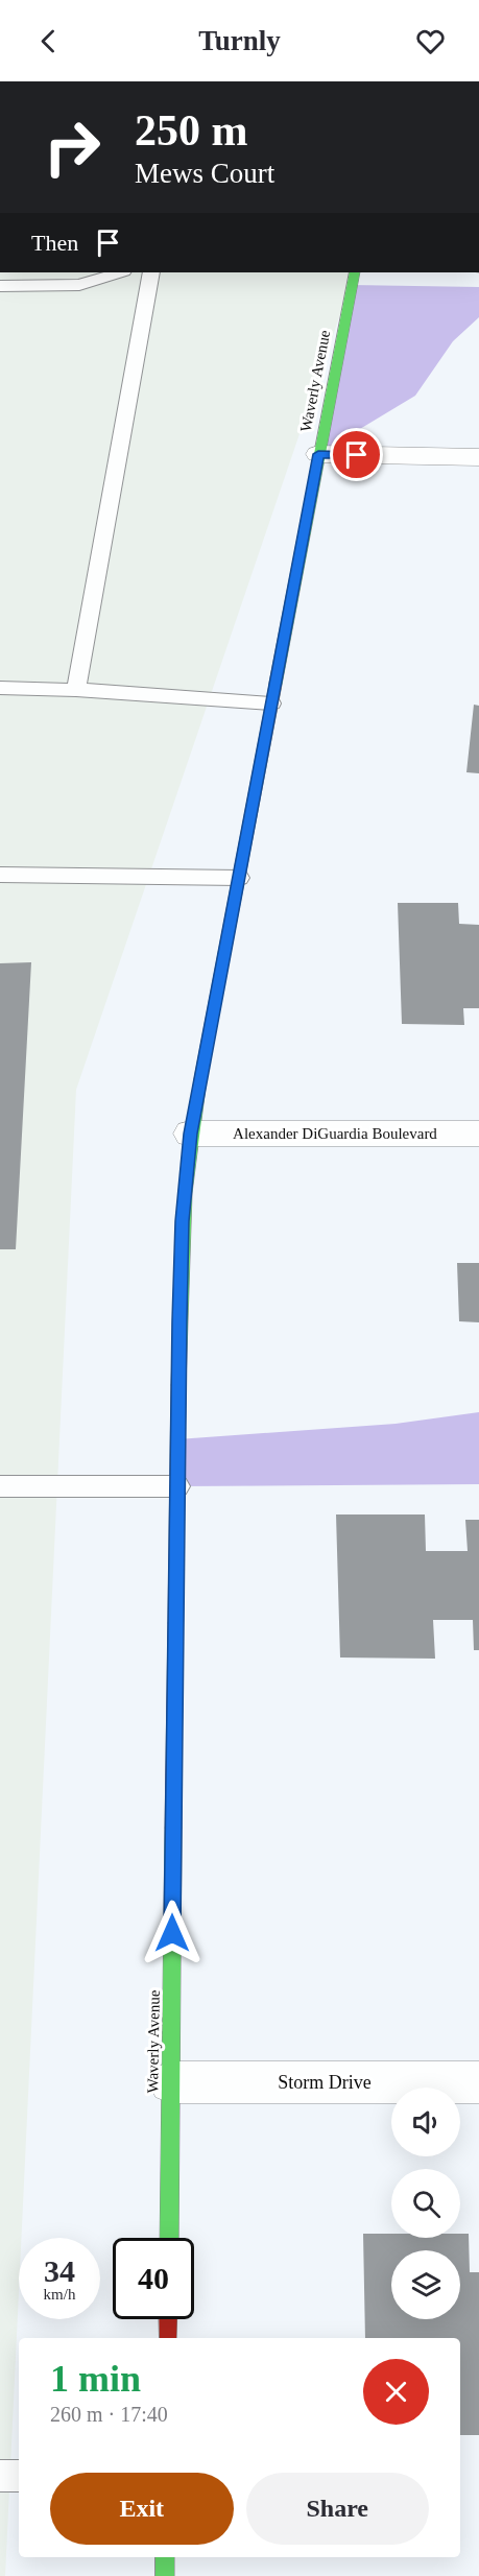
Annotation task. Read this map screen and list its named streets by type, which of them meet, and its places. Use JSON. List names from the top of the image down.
{
  "streets": {
    "street": ["Waverly Avenue", "Alexander DiGuardia Boulevard", "Storm Drive"]
  },
  "crossings": [
    ["Waverly Avenue", "Alexander DiGuardia Boulevard"],
    ["Waverly Avenue", "Storm Drive"]
  ],
  "page": {
    "header": "Turnly",
    "turn": ["250 m", "Mews Court"],
    "then": "Then",
    "speed": "34 km/h",
    "limit": "40",
    "heading": ["1 min", "260 m · 17:40"],
    "buttons": ["Exit", "Share"]
  }
}
